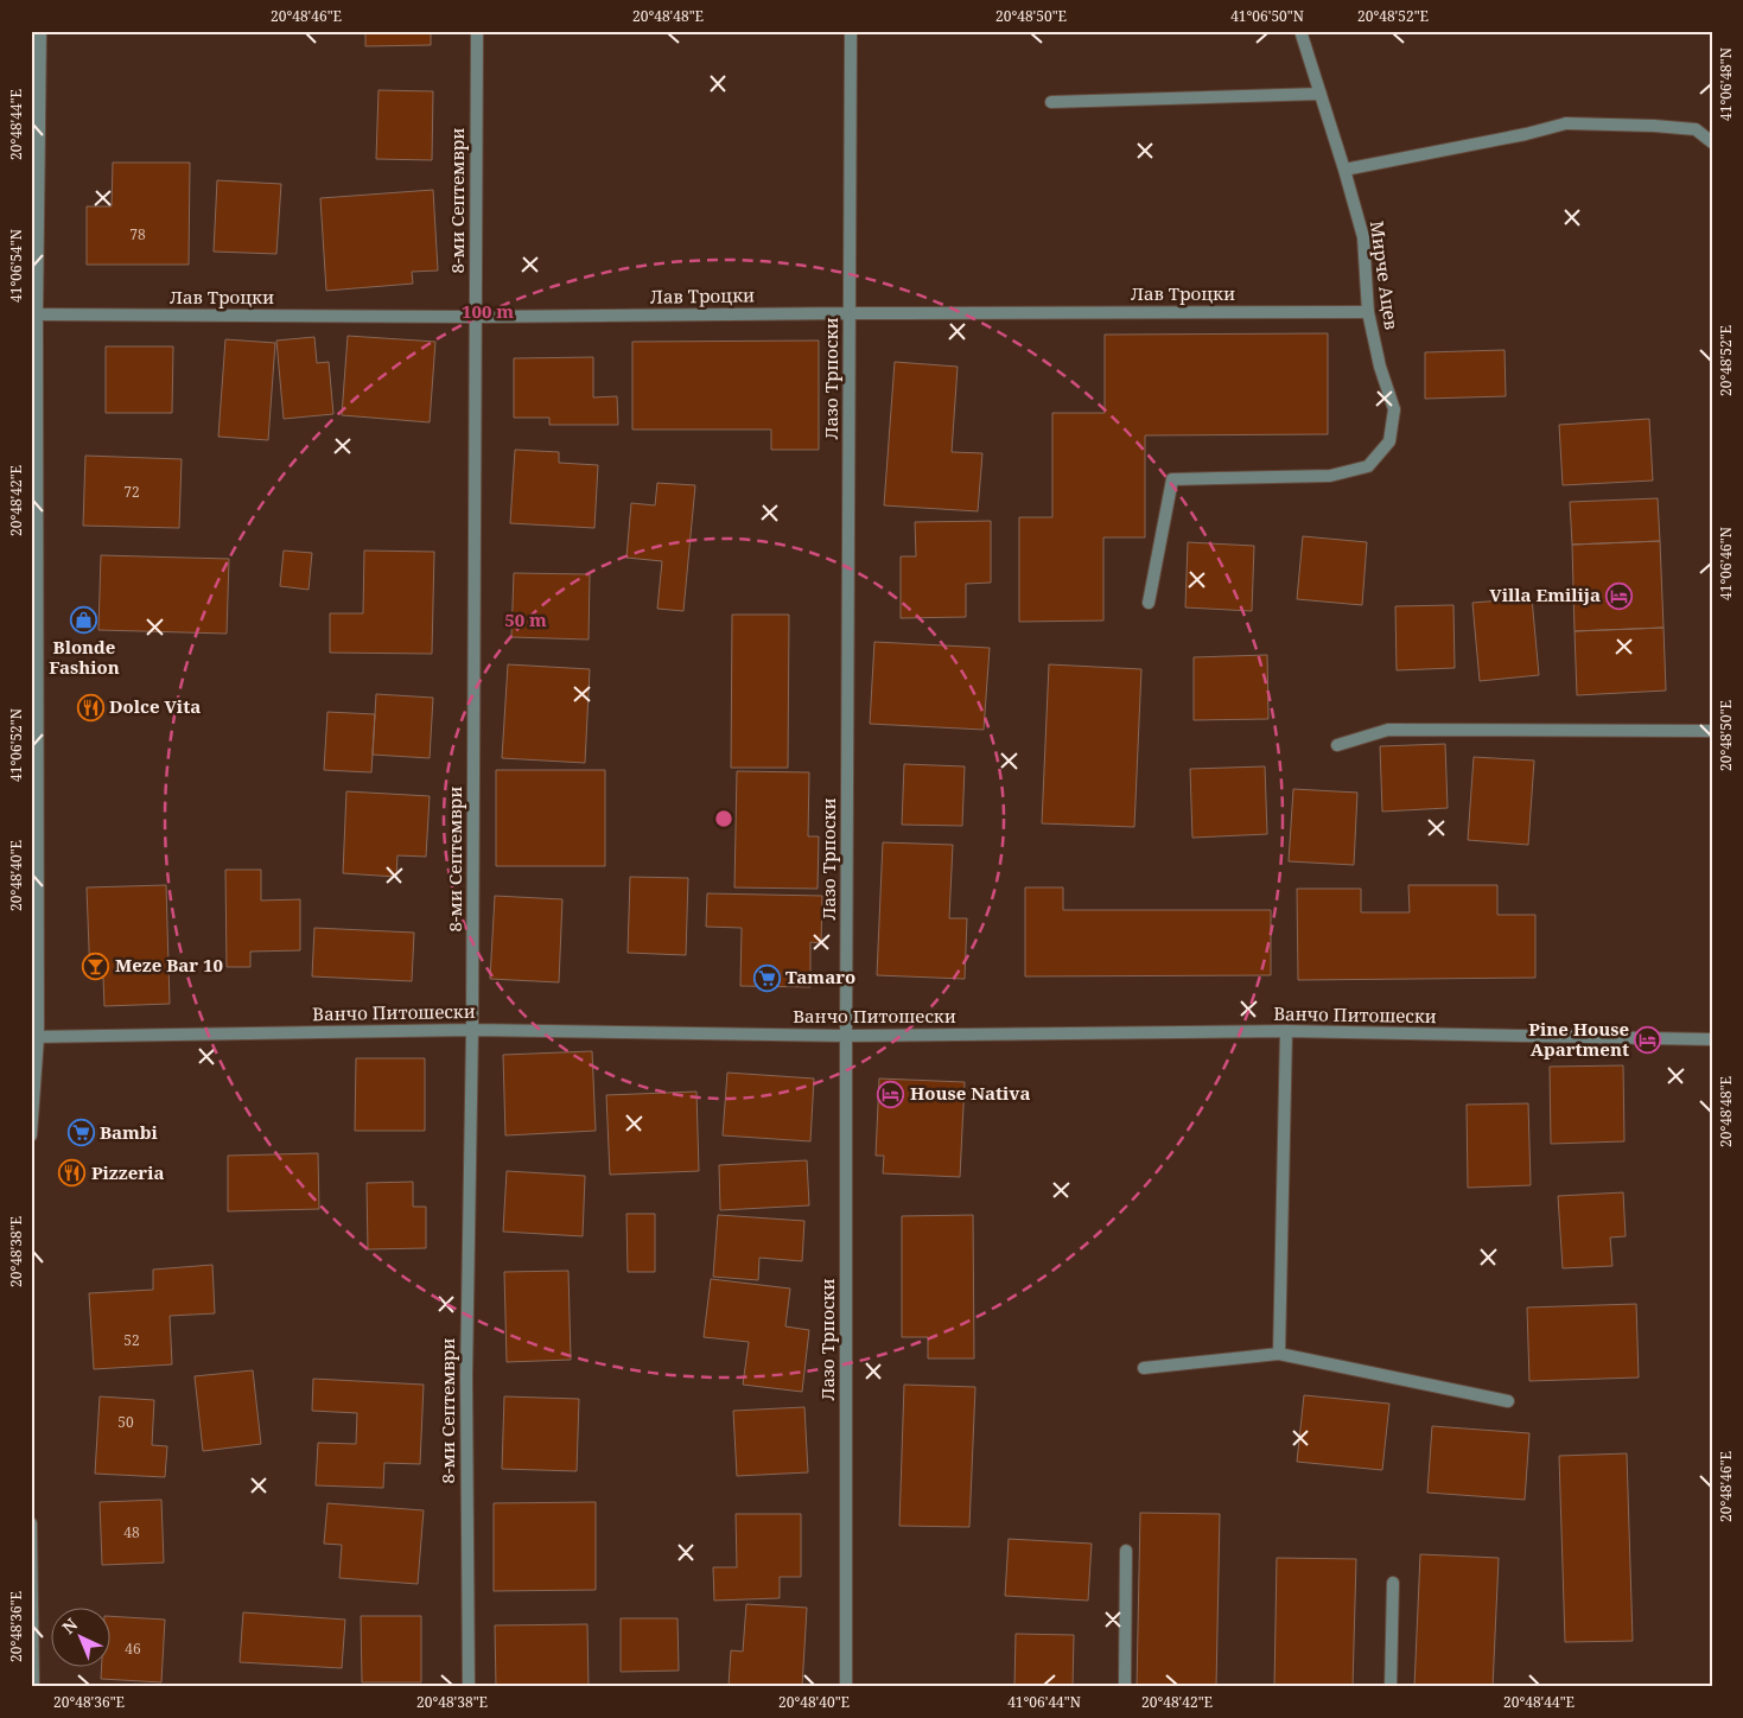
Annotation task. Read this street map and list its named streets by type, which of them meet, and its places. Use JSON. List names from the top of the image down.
{
  "streets": {
    "street": [
      "8-ми Септември",
      "Мирче Ацев",
      "Лав Троцки",
      "Лазо Трпоски",
      "Ванчо Питошески"
    ]
  },
  "crossings": [
    ["8-ми Септември", "Лав Троцки"],
    ["8-ми Септември", "Ванчо Питошески"],
    ["Мирче Ацев", "Лав Троцки"],
    ["Лав Троцки", "Лазо Трпоски"],
    ["Лазо Трпоски", "Ванчо Питошески"]
  ],
  "places": {
    "hotel": ["Villa Emilija", "Pine House Apartment", "House Nativa"],
    "shop": ["Blonde Fashion"],
    "restaurant": ["Dolce Vita", "Pizzeria"],
    "bar": ["Meze Bar 10"],
    "supermarket": ["Tamaro", "Bambi"]
  },
  "house_numbers": [
    "78",
    "72",
    "52",
    "50",
    "48",
    "46"
  ],
  "north": "top left",
  "coordinates": [
    "20°48'46\"E",
    "20°48'48\"E",
    "20°48'50\"E",
    "41°06'50\"N",
    "20°48'52\"E",
    "41°06'48\"N",
    "20°48'44\"E",
    "41°06'54\"N",
    "20°48'42\"E",
    "41°06'46\"N",
    "41°06'52\"N",
    "20°48'40\"E",
    "20°48'38\"E",
    "20°48'36\"E",
    "41°06'44\"N"
  ],
  "rings": ["100 m", "50 m"]
}
